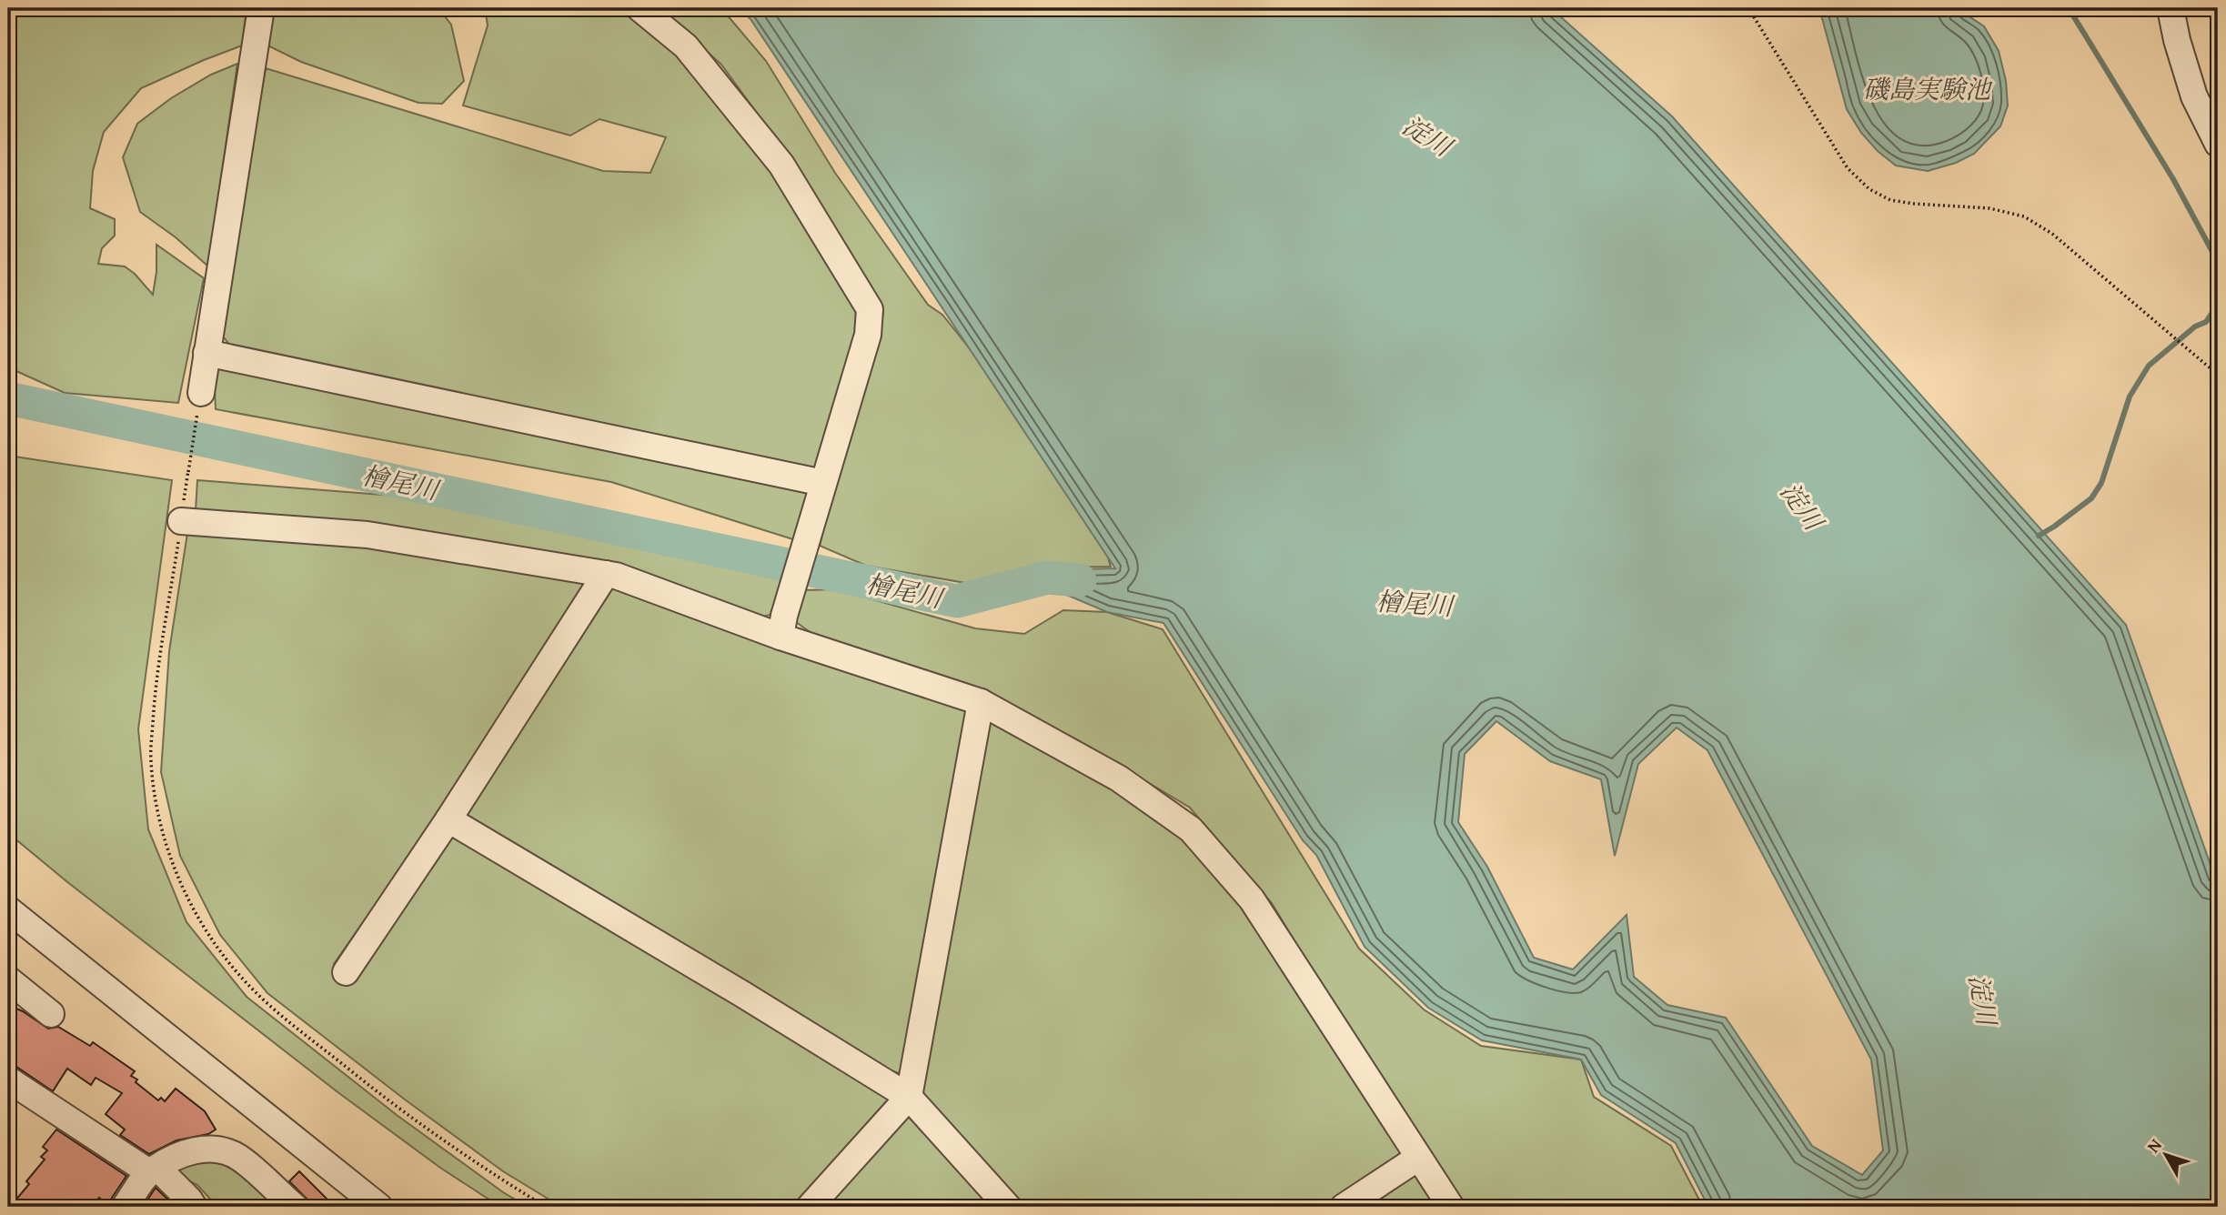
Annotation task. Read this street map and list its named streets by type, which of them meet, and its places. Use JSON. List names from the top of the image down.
{
  "water": ["磯島実験池", "淀川", "檜尾川"],
  "north": "top left"
}
